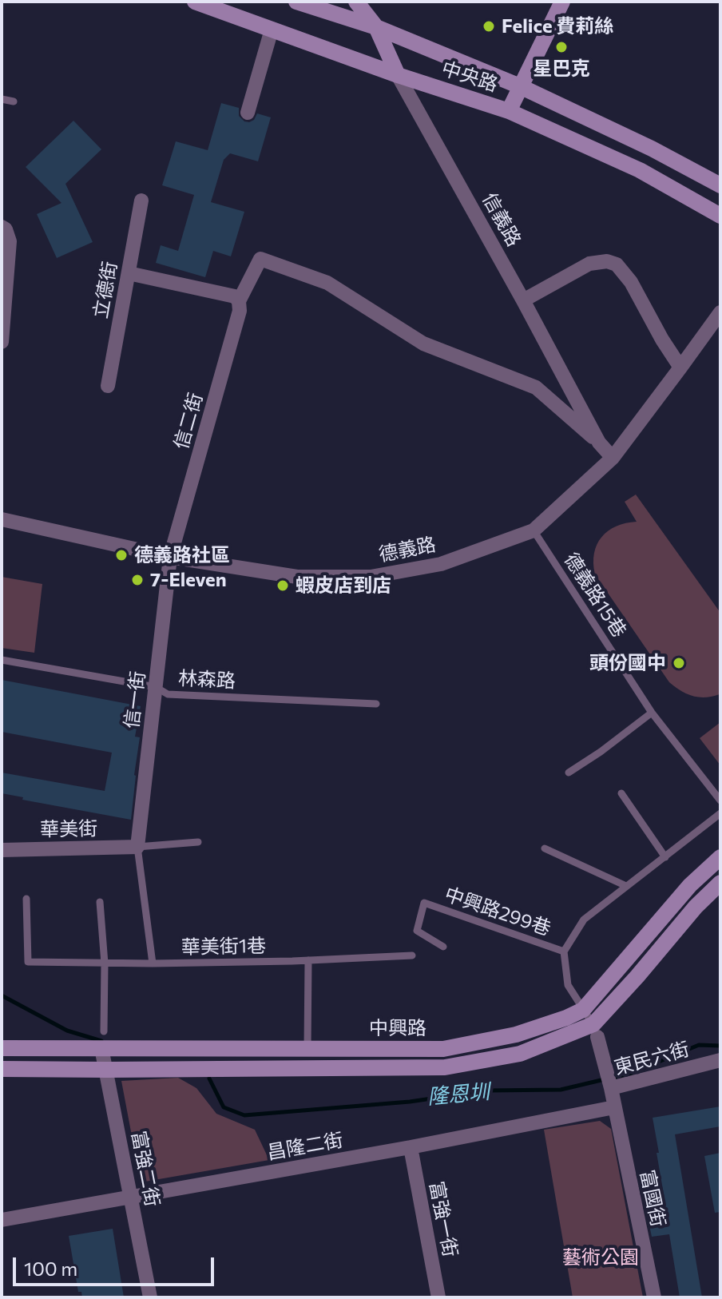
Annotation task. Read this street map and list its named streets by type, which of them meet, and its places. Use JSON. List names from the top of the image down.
{
  "streets": {
    "street": [
      "中央路",
      "信義路",
      "立德街",
      "信二街",
      "德義路",
      "信一街",
      "華美街",
      "中興路",
      "東民六街",
      "昌隆二街",
      "富強二街",
      "富國街",
      "富強一街"
    ],
    "lane": [
      "德義路15巷",
      "林森路",
      "中興路299巷",
      "華美街1巷"
    ]
  },
  "crossings": [
    ["中央路", "信義路"],
    ["信義路", "信二街"],
    ["信義路", "德義路"],
    ["信二街", "德義路"],
    ["信二街", "信一街"],
    ["德義路", "德義路15巷"],
    ["德義路", "信一街"],
    ["林森路", "信一街"],
    ["信一街", "華美街"],
    ["中興路299巷", "中興路"],
    ["中興路", "富強二街"],
    ["東民六街", "昌隆二街"],
    ["東民六街", "富國街"],
    ["昌隆二街", "富強二街"],
    ["昌隆二街", "富國街"],
    ["昌隆二街", "富強一街"]
  ],
  "water": ["隆恩圳"],
  "parks": ["藝術公園"],
  "places": [
    "Felice 費莉絲",
    "星巴克",
    "德義路社區",
    "7-Eleven",
    "蝦皮店到店",
    "頭份國中"
  ],
  "scale_bar": "100 m"
}
